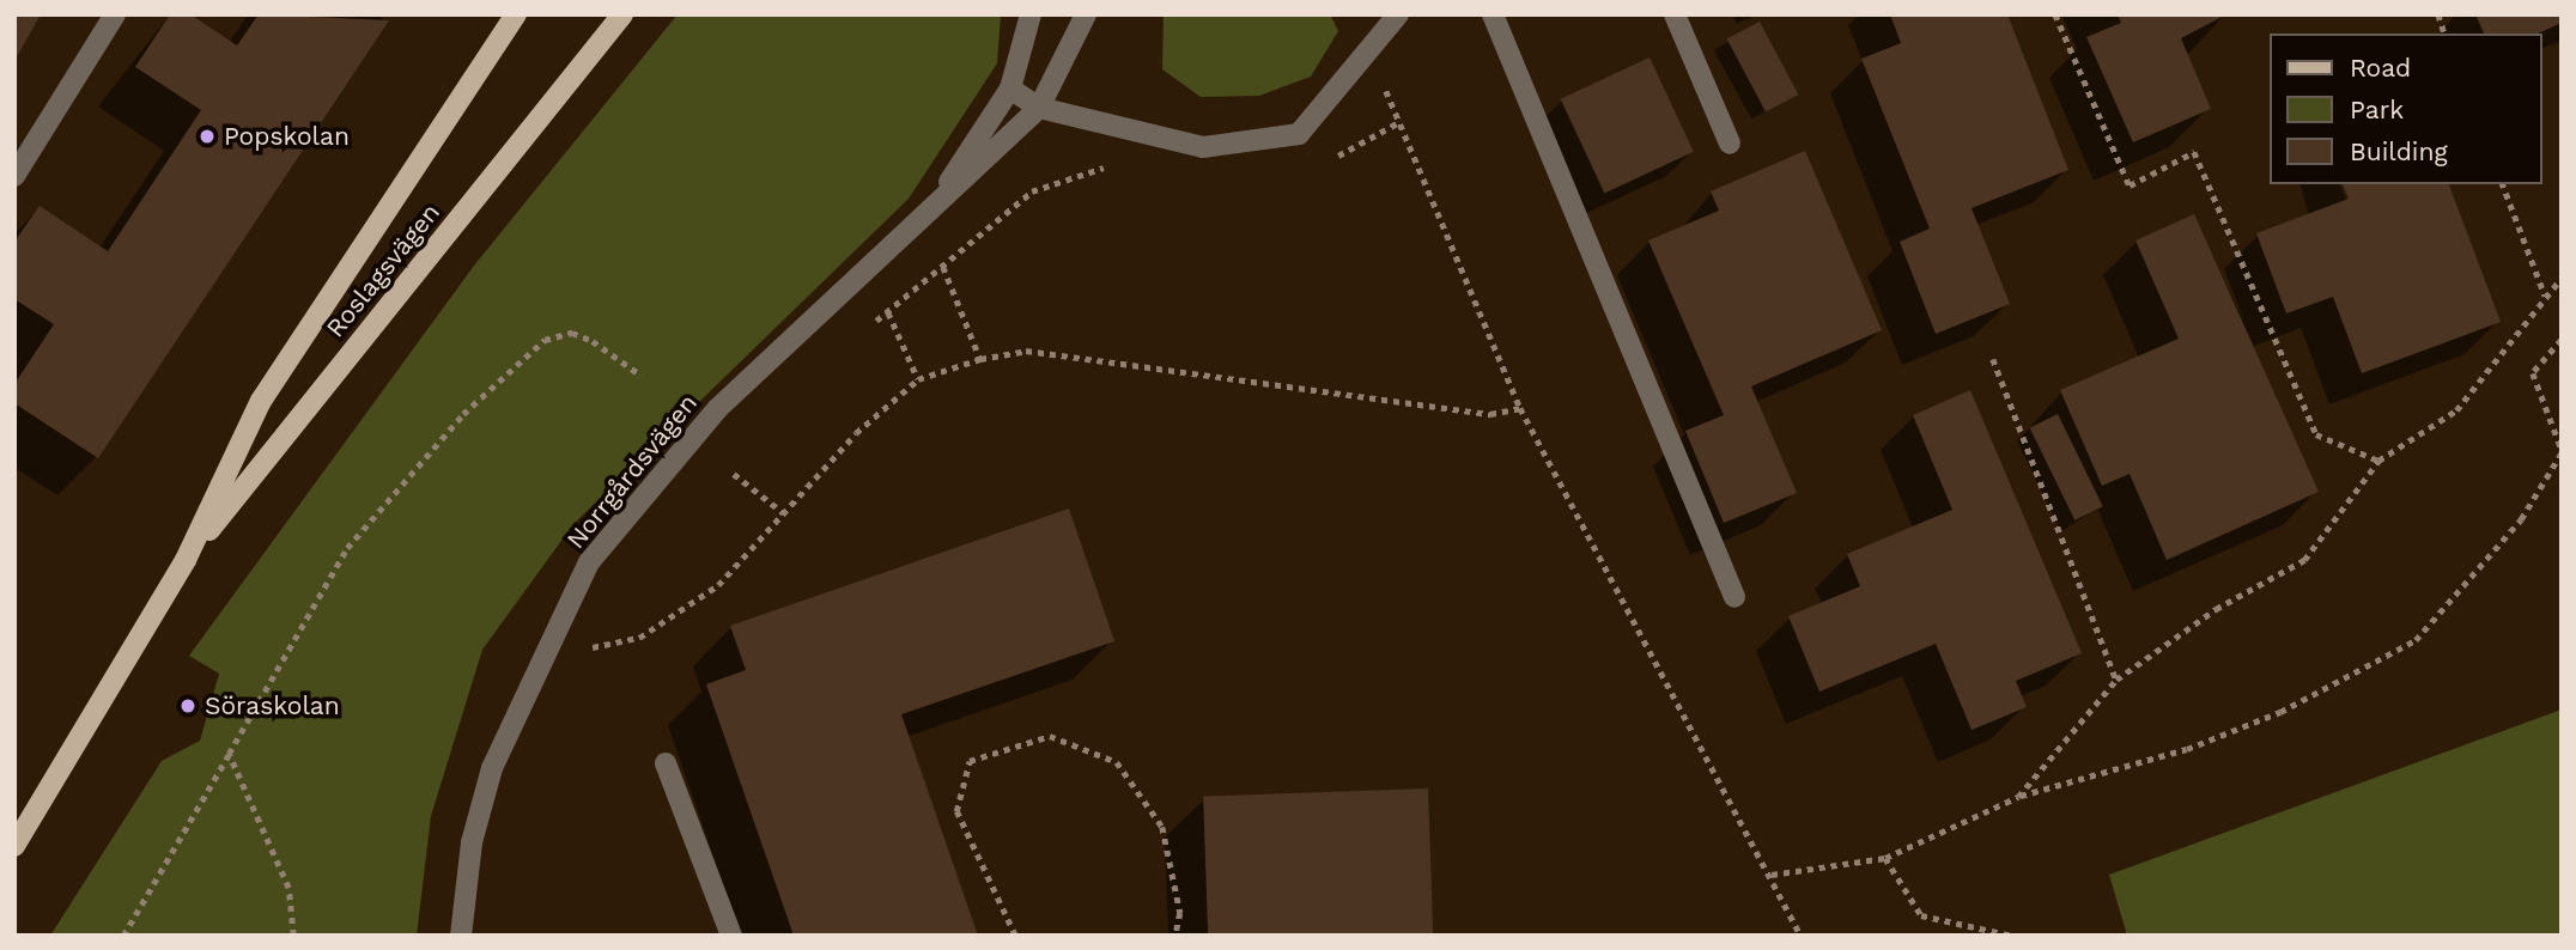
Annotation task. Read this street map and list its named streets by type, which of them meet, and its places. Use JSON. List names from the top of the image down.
{
  "streets": {
    "main road": ["Roslagsvägen"],
    "street": ["Norrgårdsvägen"]
  },
  "places": ["Popskolan", "Söraskolan"],
  "legend": ["Road", "Park", "Building"]
}
